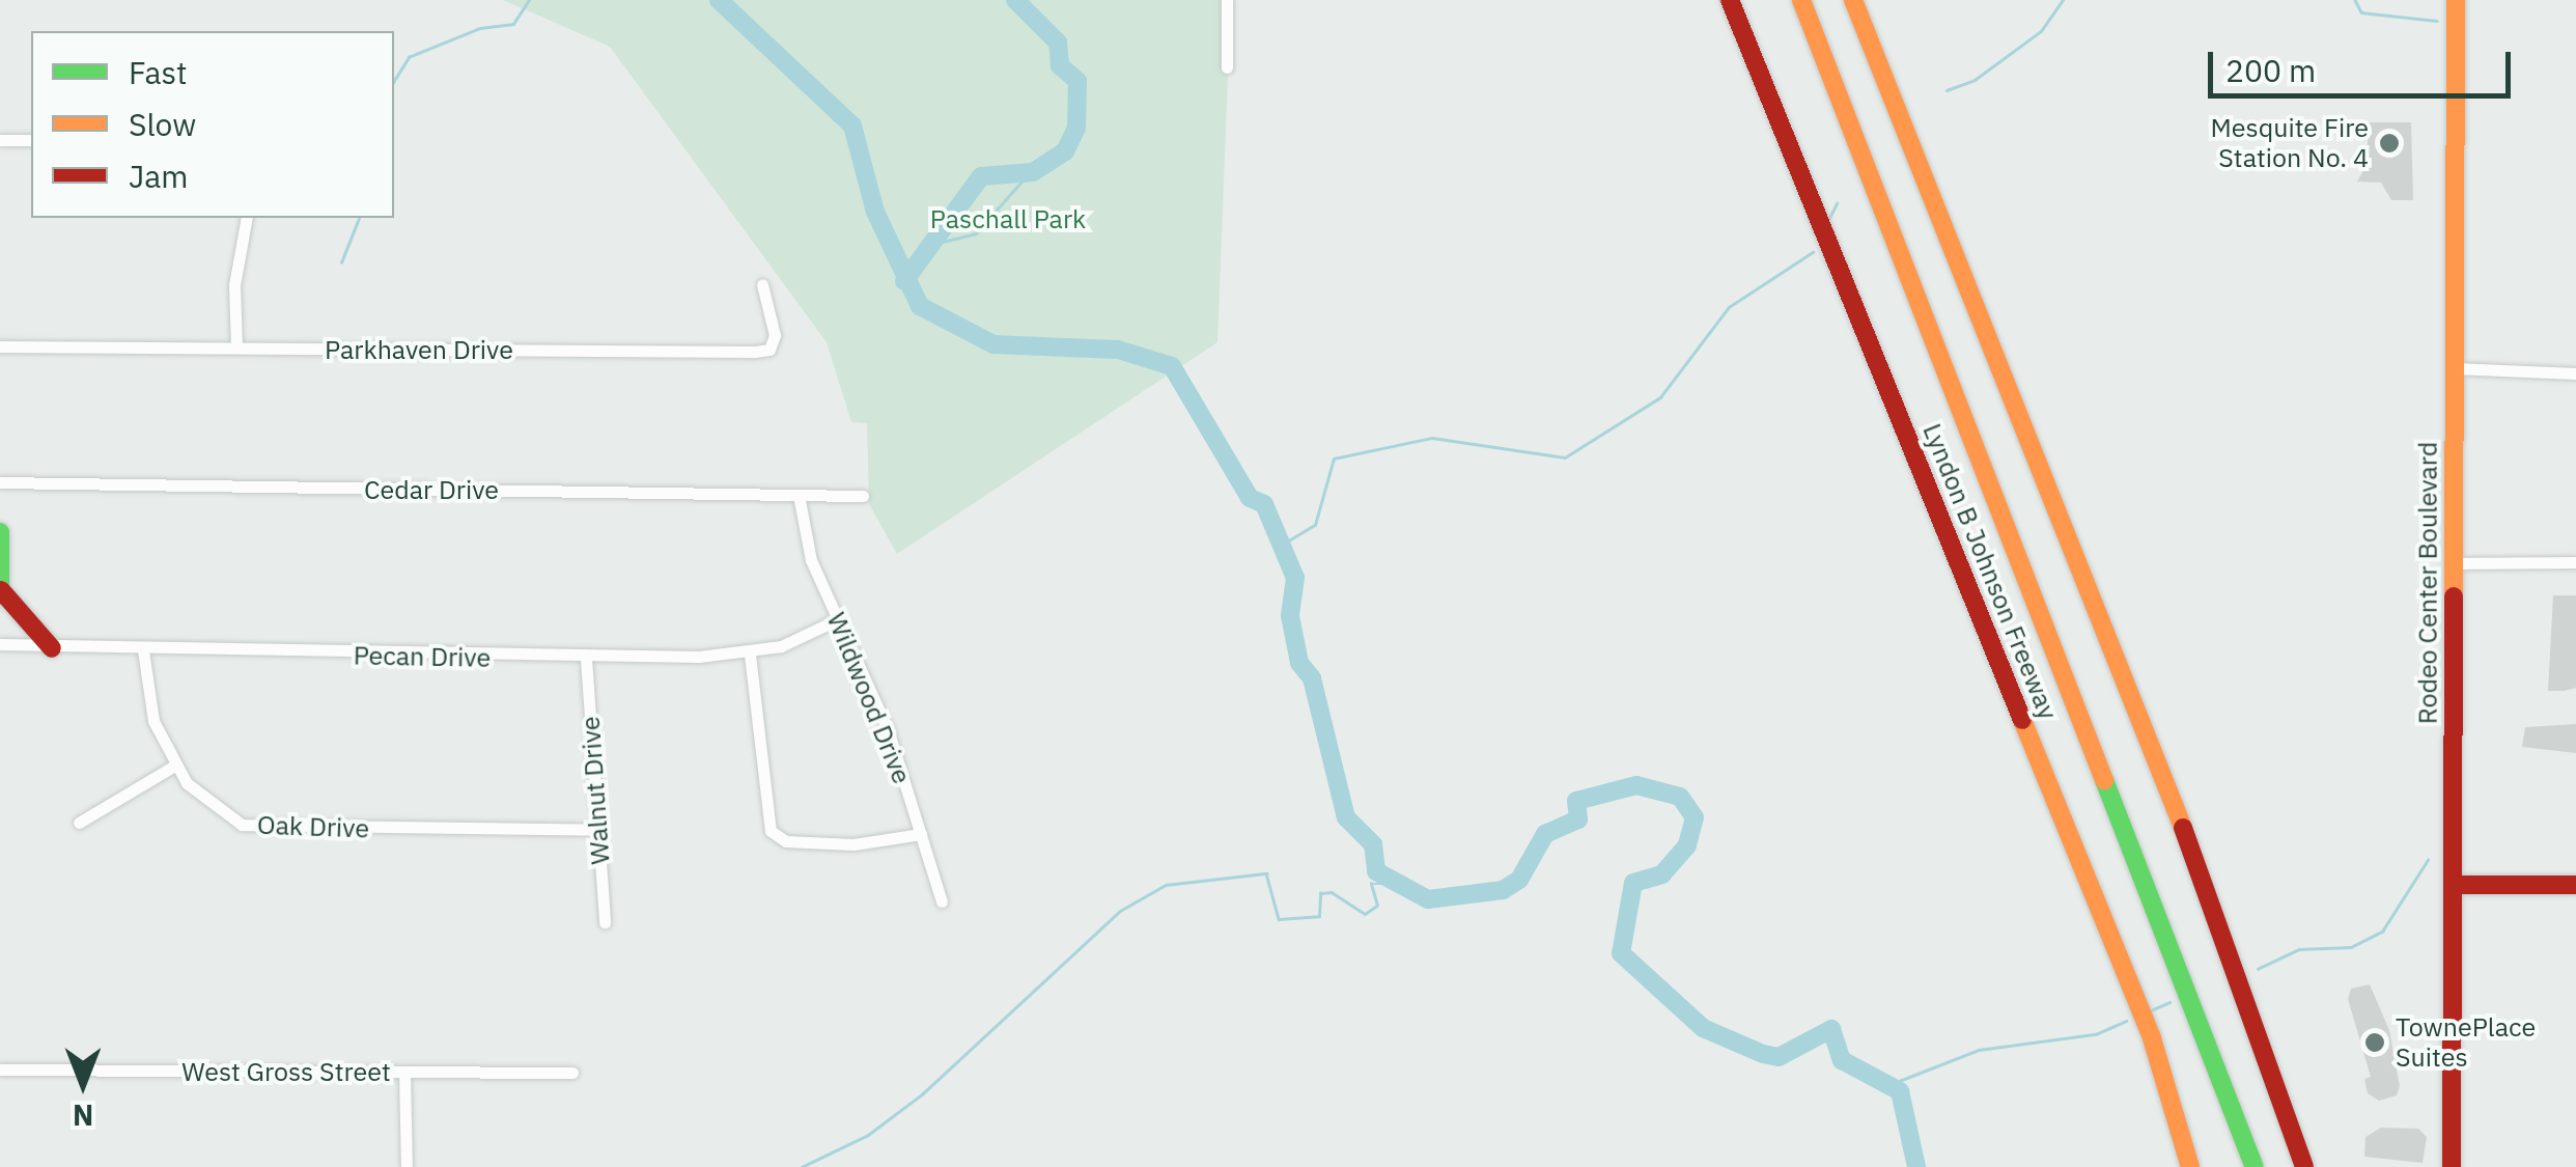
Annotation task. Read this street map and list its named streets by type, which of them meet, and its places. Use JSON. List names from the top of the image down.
{
  "streets": {
    "main road": ["Lyndon B Johnson Freeway", "Rodeo Center Boulevard"],
    "street": [
      "Parkhaven Drive",
      "Cedar Drive",
      "Pecan Drive",
      "Wildwood Drive",
      "Walnut Drive",
      "Oak Drive",
      "West Gross Street"
    ]
  },
  "crossings": [
    ["Cedar Drive", "Wildwood Drive"],
    ["Pecan Drive", "Wildwood Drive"],
    ["Pecan Drive", "Walnut Drive"],
    ["Pecan Drive", "Oak Drive"],
    ["Walnut Drive", "Oak Drive"]
  ],
  "parks": ["Paschall Park"],
  "places": ["Mesquite Fire Station No. 4", "TownePlace Suites"],
  "legend": ["Fast", "Slow", "Jam"],
  "scale_bar": "200 m",
  "north": "bottom"
}
